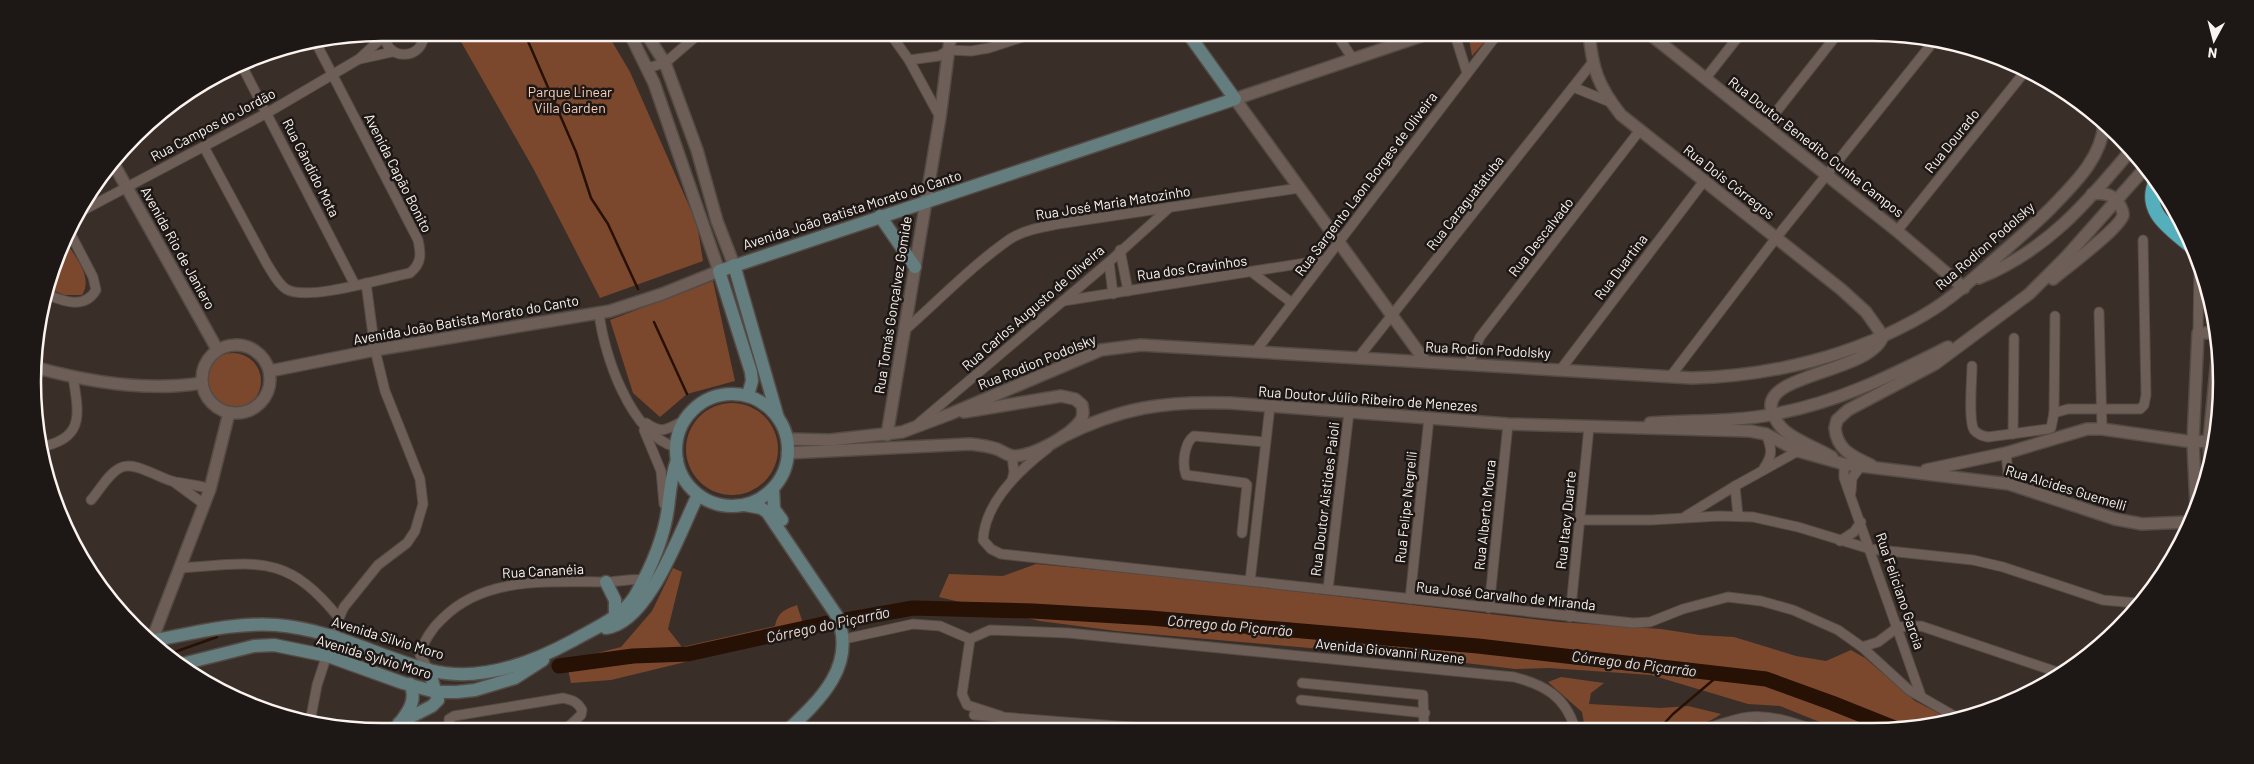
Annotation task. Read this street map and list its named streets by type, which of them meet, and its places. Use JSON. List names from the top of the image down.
{
  "streets": {
    "main road": ["Avenida João Batista Morato do Canto", "Avenida Silvio Moro", "Avenida Sylvio Moro"],
    "street": [
      "Rua Campos do Jordão",
      "Rua Dourado",
      "Rua Doutor Benedito Cunha Campos",
      "Rua Cândido Mota",
      "Avenida Capão Bonito",
      "Rua Dois Córregos",
      "Rua Sargento Laon Borges de Oliveira",
      "Rua José Maria Matozinho",
      "Rua Caraguatatuba",
      "Rua Descalvado",
      "Rua Rodion Podolsky",
      "Avenida Rio de Janiero",
      "Rua Duartina",
      "Rua dos Cravinhos",
      "Rua Tomás Gonçalvez Gomide",
      "Rua Carlos Augusto de Oliveira",
      "Rua Doutor Júlio Ribeiro de Menezes",
      "Rua Alcides Guemelli",
      "Rua Doutor Aistides Paioli",
      "Rua Felipe Negrelli",
      "Rua Alberto Moura",
      "Rua Itacy Duarte",
      "Rua Cananéia",
      "Rua Feliciano Garcia",
      "Rua José Carvalho de Miranda",
      "Avenida Giovanni Ruzene"
    ]
  },
  "crossings": [
    ["Rua Campos do Jordão", "Rua Cândido Mota"],
    ["Rua Campos do Jordão", "Avenida Capão Bonito"],
    ["Rua Campos do Jordão", "Avenida Rio de Janiero"],
    ["Rua Dourado", "Rua Doutor Benedito Cunha Campos"],
    ["Rua Doutor Benedito Cunha Campos", "Rua Rodion Podolsky"],
    ["Rua Cândido Mota", "Avenida Capão Bonito"],
    ["Rua Dois Córregos", "Rua Caraguatatuba"],
    ["Rua Dois Córregos", "Rua Descalvado"],
    ["Rua Dois Córregos", "Rua Rodion Podolsky"],
    ["Rua Dois Córregos", "Rua Duartina"],
    ["Rua Sargento Laon Borges de Oliveira", "Rua Rodion Podolsky"],
    ["Rua Sargento Laon Borges de Oliveira", "Rua dos Cravinhos"],
    ["Rua José Maria Matozinho", "Rua Tomás Gonçalvez Gomide"],
    ["Rua José Maria Matozinho", "Rua Carlos Augusto de Oliveira"],
    ["Rua Caraguatatuba", "Rua Rodion Podolsky"],
    ["Avenida João Batista Morato do Canto", "Avenida Rio de Janiero"],
    ["Avenida João Batista Morato do Canto", "Rua Tomás Gonçalvez Gomide"],
    ["Rua Descalvado", "Rua Rodion Podolsky"],
    ["Rua Rodion Podolsky", "Rua Duartina"],
    ["Rua Rodion Podolsky", "Rua Tomás Gonçalvez Gomide"],
    ["Rua Rodion Podolsky", "Rua Carlos Augusto de Oliveira"],
    ["Rua Rodion Podolsky", "Avenida Silvio Moro"],
    ["Rua dos Cravinhos", "Rua Carlos Augusto de Oliveira"],
    ["Rua Doutor Júlio Ribeiro de Menezes", "Rua Alcides Guemelli"],
    ["Rua Doutor Júlio Ribeiro de Menezes", "Rua Doutor Aistides Paioli"],
    ["Rua Doutor Júlio Ribeiro de Menezes", "Rua Felipe Negrelli"],
    ["Rua Doutor Júlio Ribeiro de Menezes", "Rua Alberto Moura"],
    ["Rua Doutor Júlio Ribeiro de Menezes", "Rua Itacy Duarte"],
    ["Rua Doutor Júlio Ribeiro de Menezes", "Rua Feliciano Garcia"],
    ["Rua Doutor Júlio Ribeiro de Menezes", "Rua José Carvalho de Miranda"],
    ["Rua Alcides Guemelli", "Rua Feliciano Garcia"],
    ["Rua Doutor Aistides Paioli", "Rua José Carvalho de Miranda"],
    ["Rua Felipe Negrelli", "Rua José Carvalho de Miranda"],
    ["Rua Alberto Moura", "Rua José Carvalho de Miranda"],
    ["Rua Itacy Duarte", "Rua José Carvalho de Miranda"],
    ["Rua Cananéia", "Avenida Silvio Moro"],
    ["Rua Feliciano Garcia", "Rua José Carvalho de Miranda"],
    ["Avenida Silvio Moro", "Avenida Sylvio Moro"]
  ],
  "water": ["Córrego do Piçarrão"],
  "parks": ["Parque Linear Villa Garden"],
  "north": "bottom"
}
